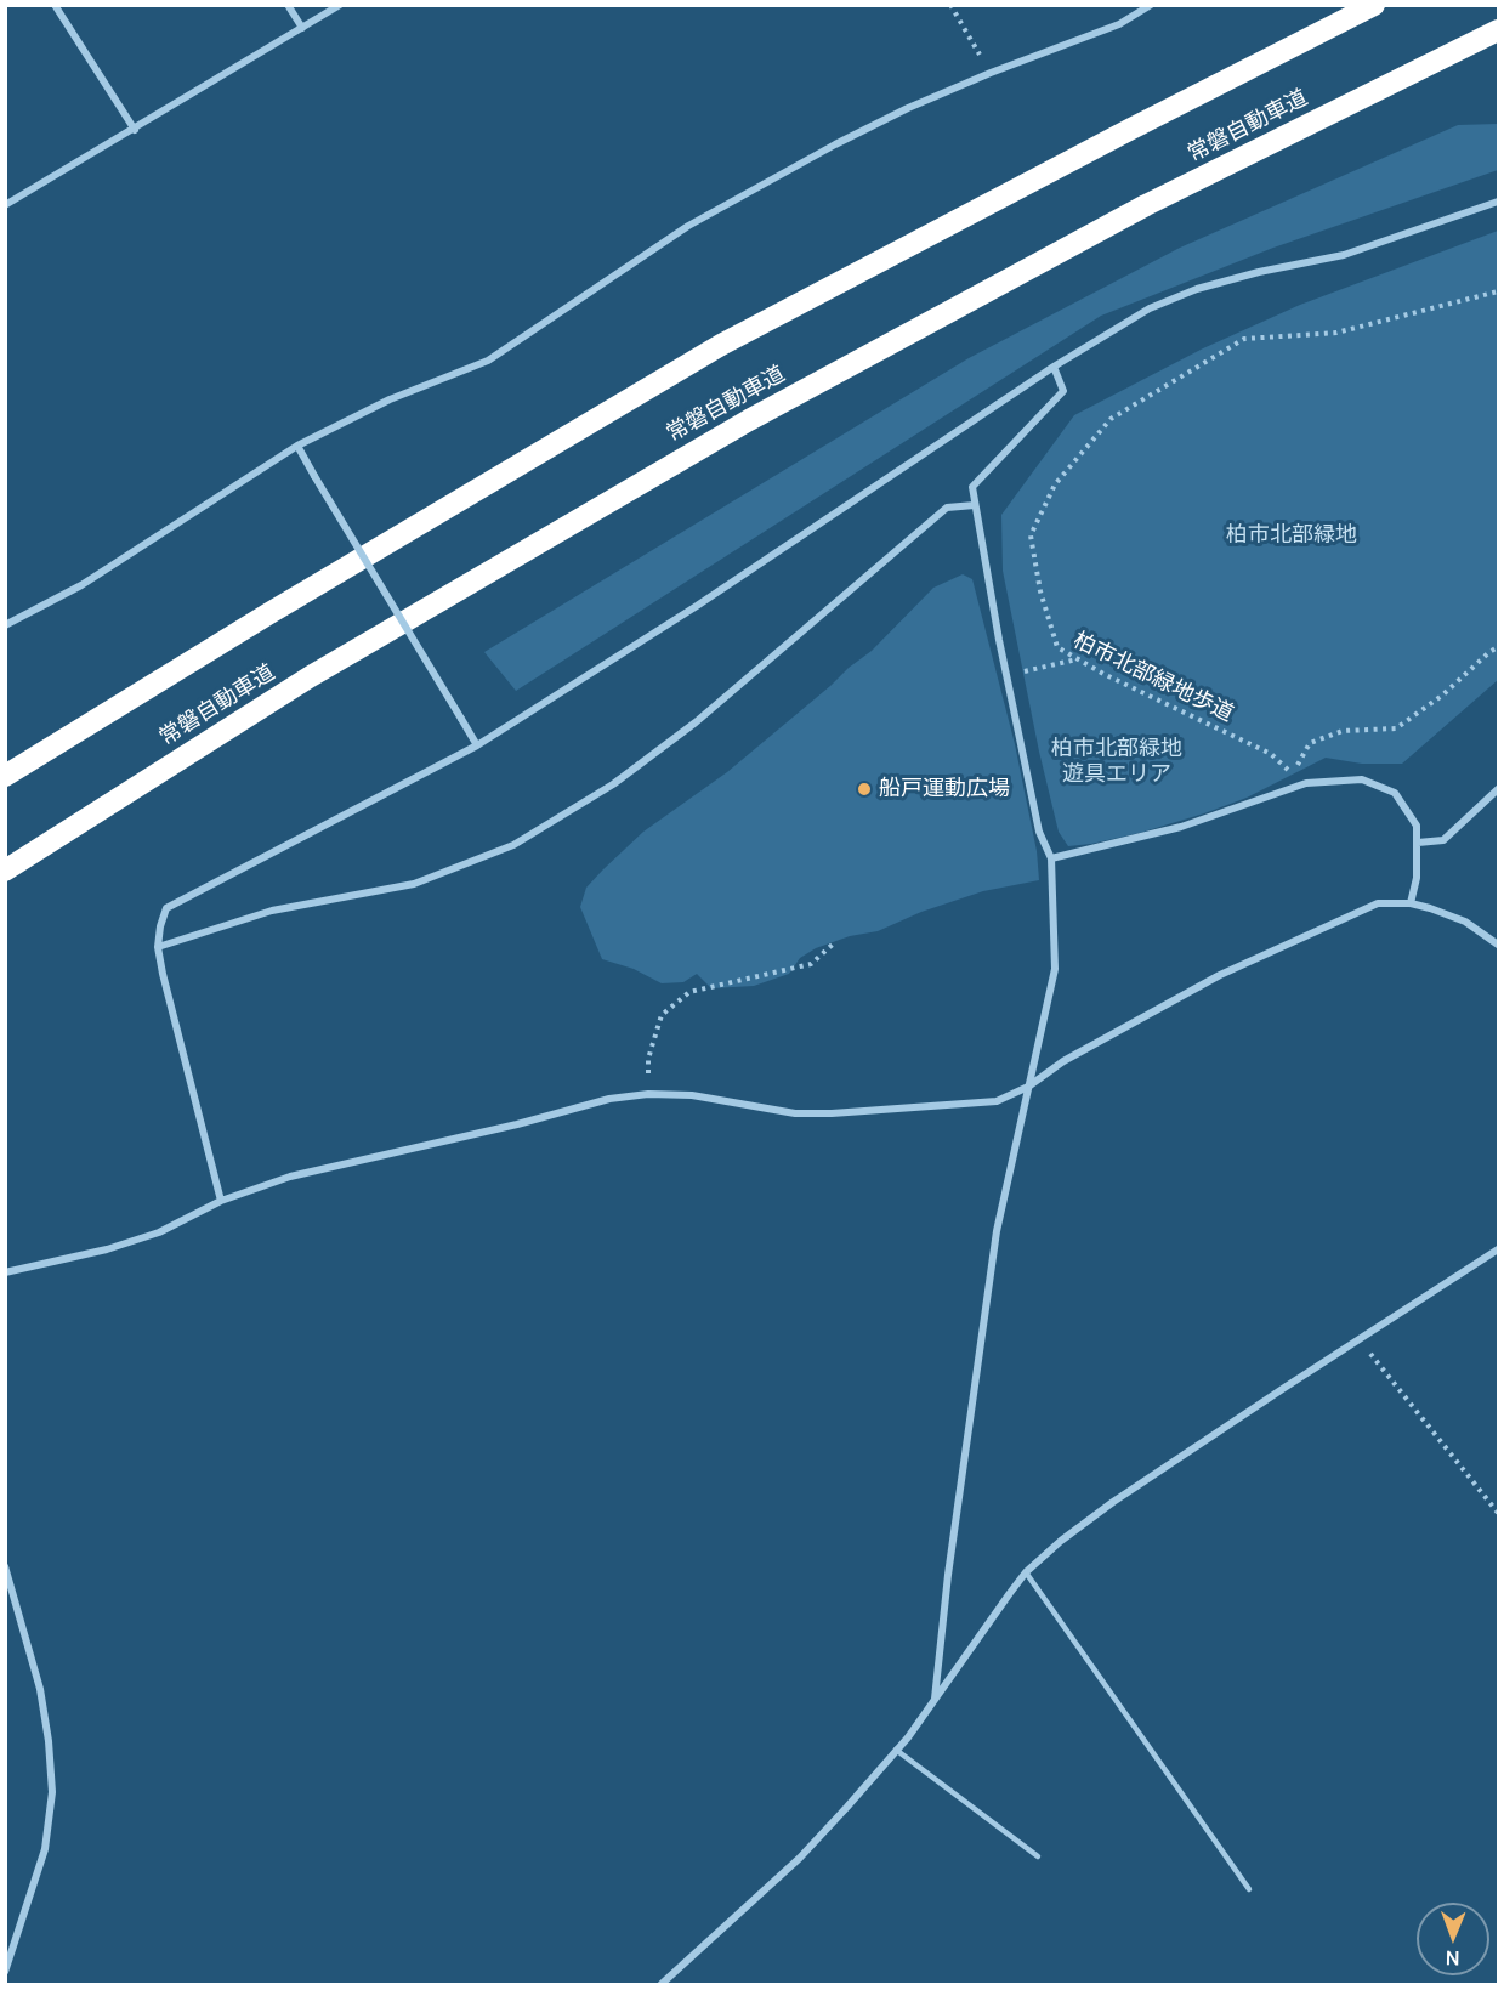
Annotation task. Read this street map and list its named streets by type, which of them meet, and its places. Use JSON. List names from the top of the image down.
{
  "streets": {
    "highway": ["常磐自動車道"],
    "path": ["柏市北部緑地歩道"]
  },
  "parks": ["柏市北部緑地", "柏市北部緑地 遊具エリア"],
  "places": ["船戸運動広場"],
  "north": "bottom"
}
